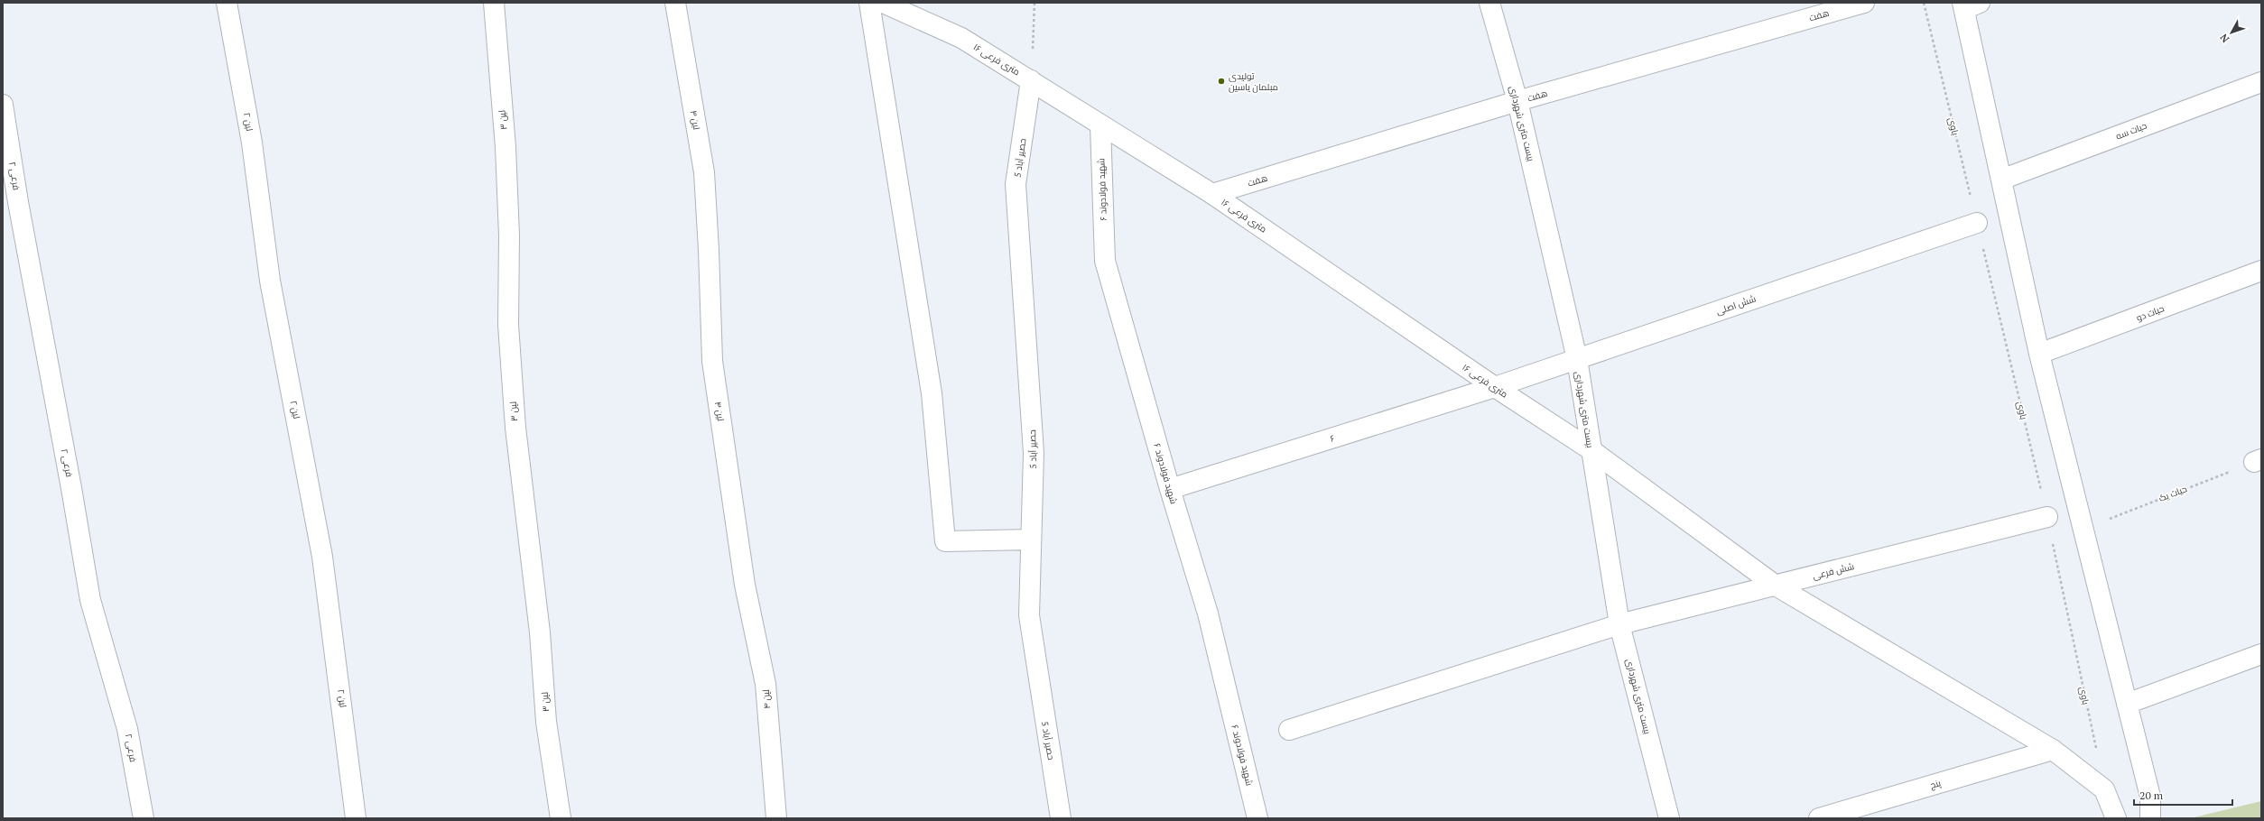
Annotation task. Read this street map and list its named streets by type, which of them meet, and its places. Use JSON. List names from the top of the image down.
{
  "streets": {
    "street": [
      "هفت",
      "۱۶ متری فرعی",
      "لین ۳",
      "لین ۴",
      "لین ۲",
      "بیست متری شهرداری",
      "حیات سه",
      "حصیر آباد 5",
      "۲ فرعی",
      "شهید فولادوند ۶",
      "شش اصلی",
      "حیات دو",
      "۶",
      "شش فرعی",
      "پنج"
    ],
    "path": ["باوی", "حیات یک"]
  },
  "crossings": [
    ["هفت", "۱۶ متری فرعی"],
    ["هفت", "بیست متری شهرداری"],
    ["۱۶ متری فرعی", "بیست متری شهرداری"],
    ["۱۶ متری فرعی", "باوی"],
    ["۱۶ متری فرعی", "حصیر آباد 5"],
    ["۱۶ متری فرعی", "شهید فولادوند ۶"],
    ["۱۶ متری فرعی", "شش اصلی"],
    ["۱۶ متری فرعی", "۶"],
    ["۱۶ متری فرعی", "شش فرعی"],
    ["۱۶ متری فرعی", "پنج"],
    ["بیست متری شهرداری", "شش اصلی"],
    ["بیست متری شهرداری", "شش فرعی"],
    ["باوی", "شش اصلی"],
    ["باوی", "شش فرعی"],
    ["شهید فولادوند ۶", "۶"],
    ["شش اصلی", "۶"]
  ],
  "places": ["تولیدی مبلمان یاسین"],
  "scale_bar": "20 m",
  "north": "bottom left"
}
